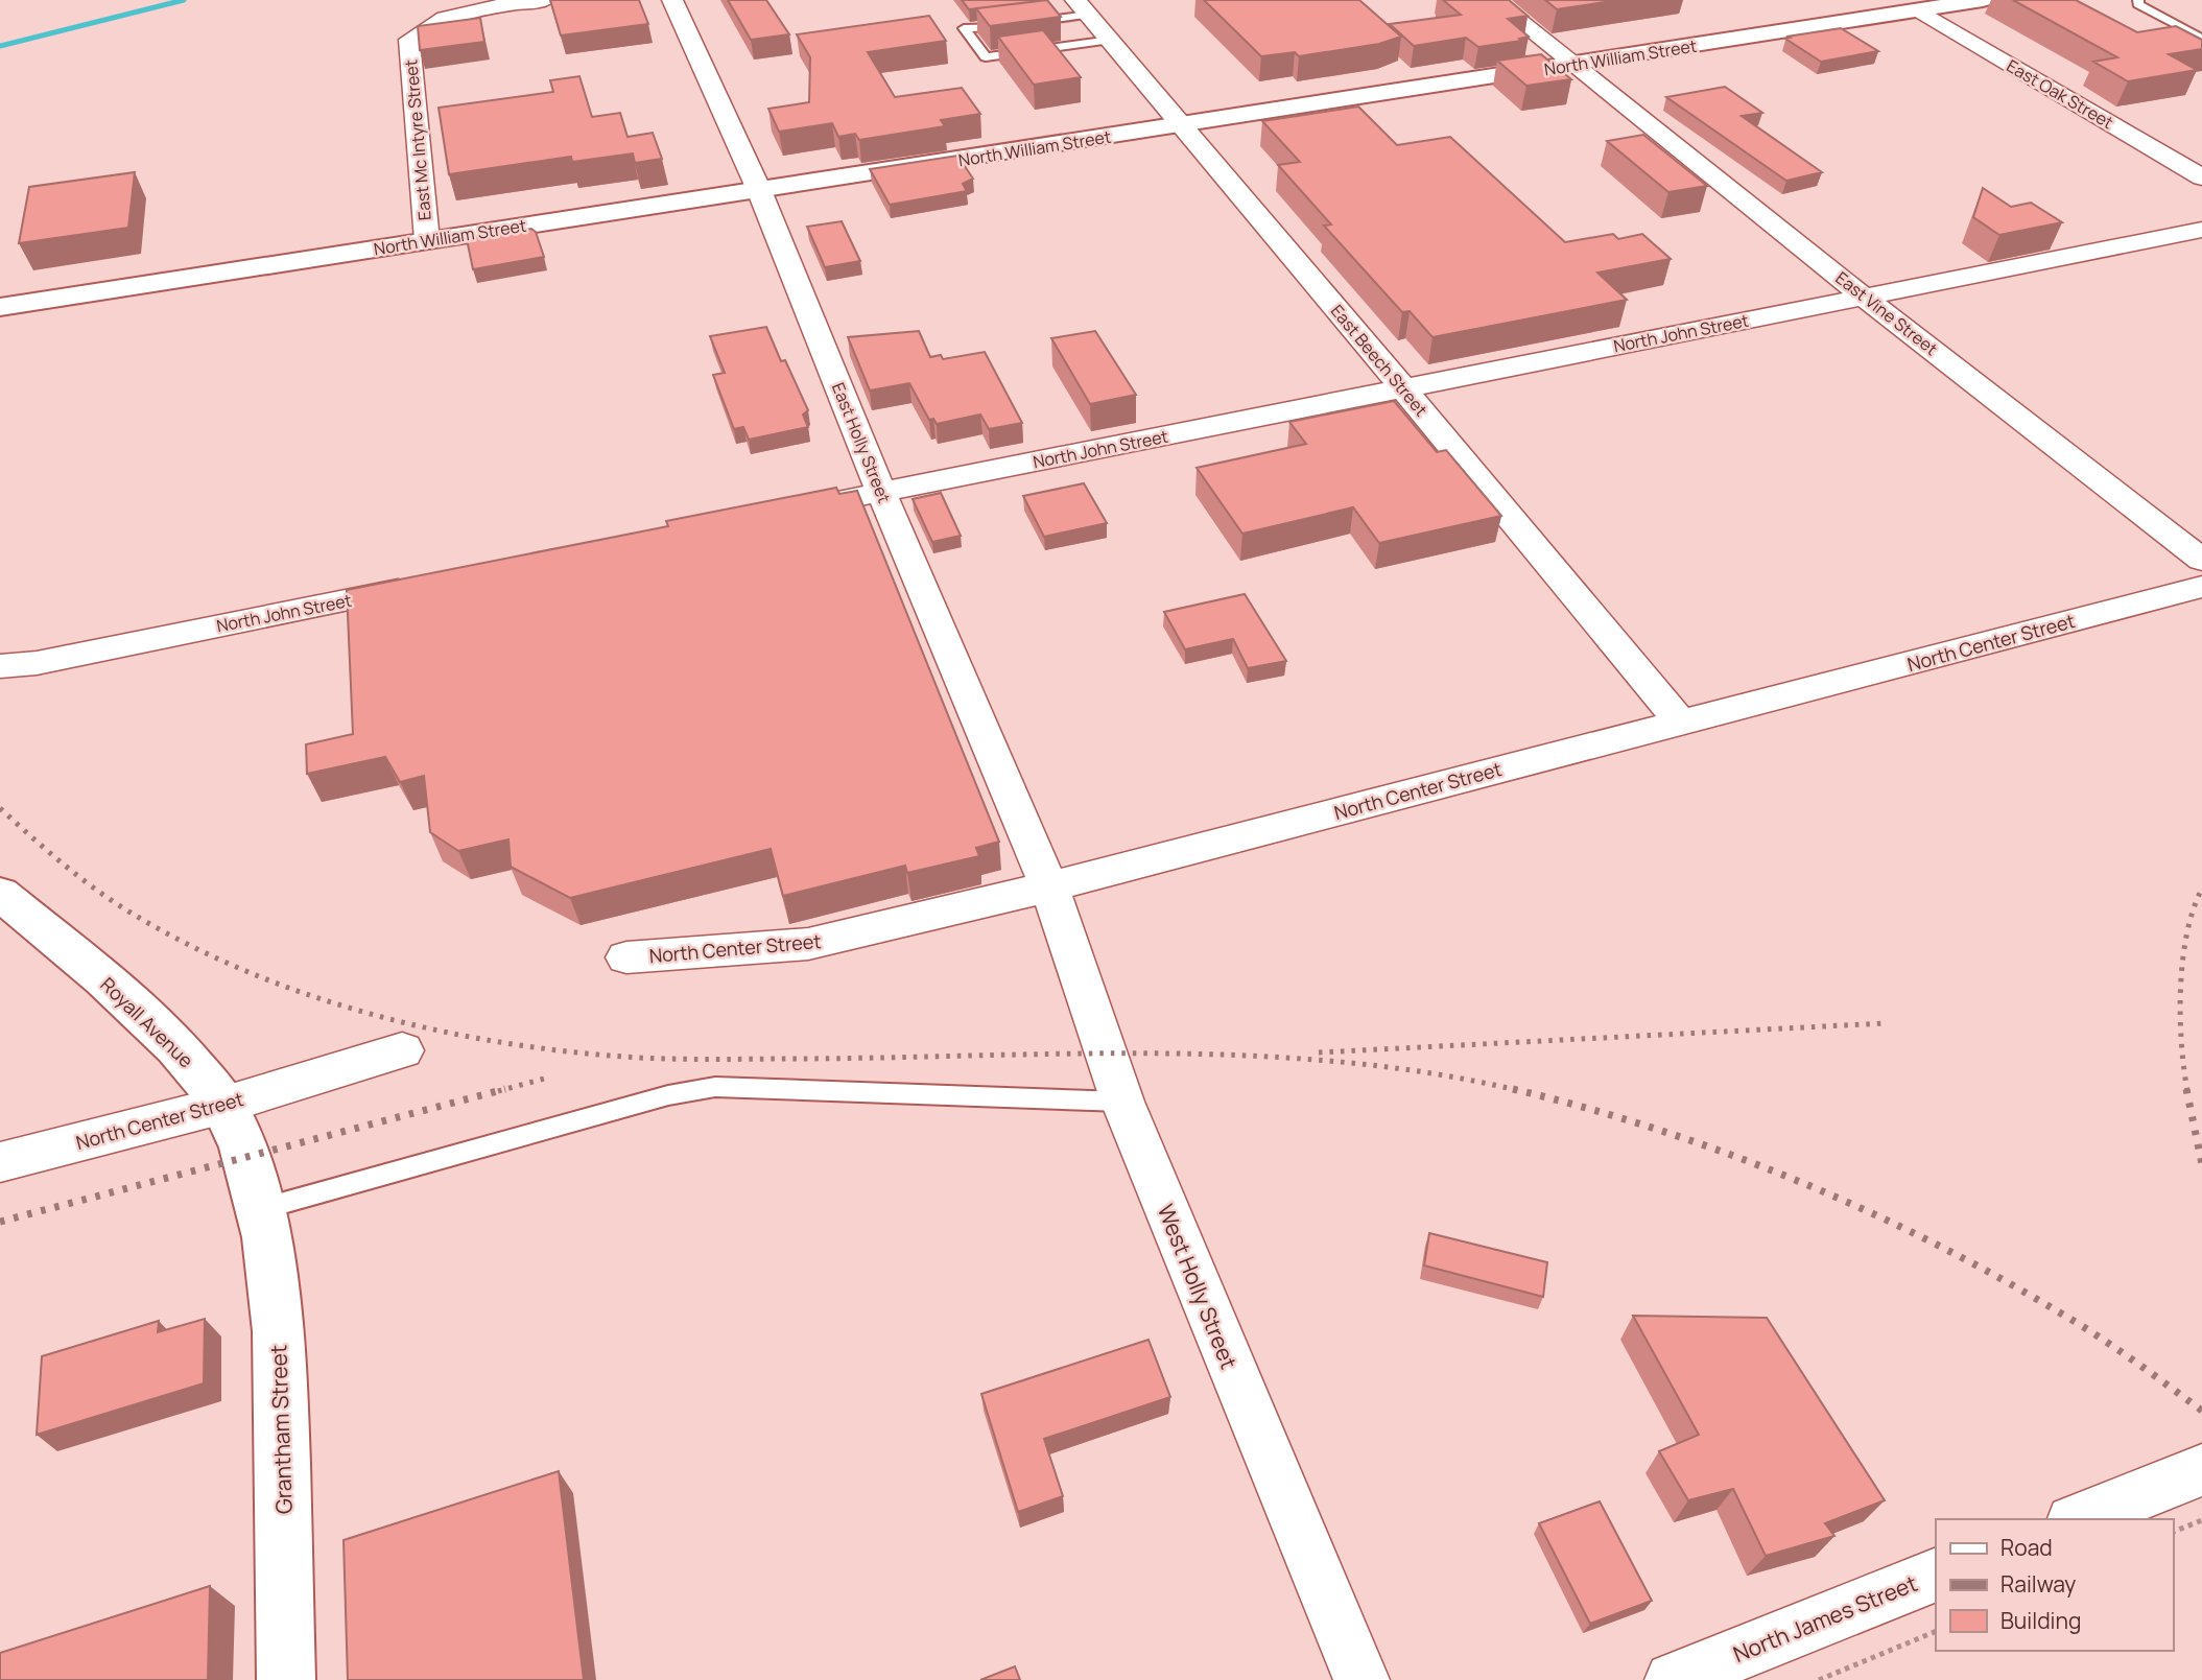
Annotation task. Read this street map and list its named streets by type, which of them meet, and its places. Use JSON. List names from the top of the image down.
{
  "streets": {
    "main road": ["North William Street", "Royall Avenue", "Grantham Street"],
    "street": [
      "East Oak Street",
      "East Mc Intyre Street",
      "East Vine Street",
      "North John Street",
      "East Beech Street",
      "East Holly Street",
      "North Center Street",
      "West Holly Street",
      "North James Street"
    ]
  },
  "crossings": [
    ["North William Street", "East Oak Street"],
    ["North William Street", "East Mc Intyre Street"],
    ["North William Street", "East Vine Street"],
    ["North William Street", "East Beech Street"],
    ["North William Street", "East Holly Street"],
    ["East Vine Street", "North John Street"],
    ["North John Street", "East Beech Street"],
    ["North John Street", "East Holly Street"],
    ["East Beech Street", "North Center Street"],
    ["East Holly Street", "North Center Street"],
    ["East Holly Street", "West Holly Street"],
    ["North Center Street", "Royall Avenue"],
    ["North Center Street", "West Holly Street"],
    ["Royall Avenue", "Grantham Street"]
  ],
  "legend": ["Road", "Railway", "Building"]
}
